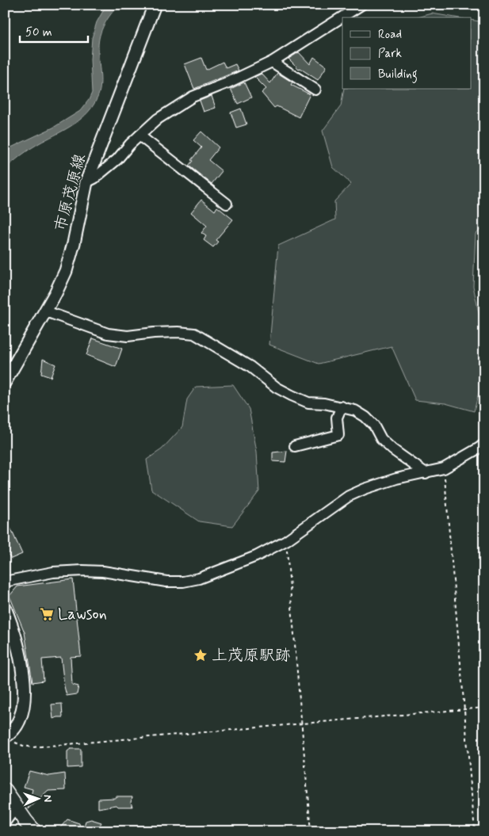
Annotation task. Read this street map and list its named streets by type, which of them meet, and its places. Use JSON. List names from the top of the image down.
{
  "streets": {
    "main road": ["市原茂原線"]
  },
  "places": {
    "supermarket": ["Lawson"],
    "place": ["上茂原駅跡"]
  },
  "legend": ["Road", "Park", "Building"],
  "scale_bar": "50 m",
  "north": "right"
}
